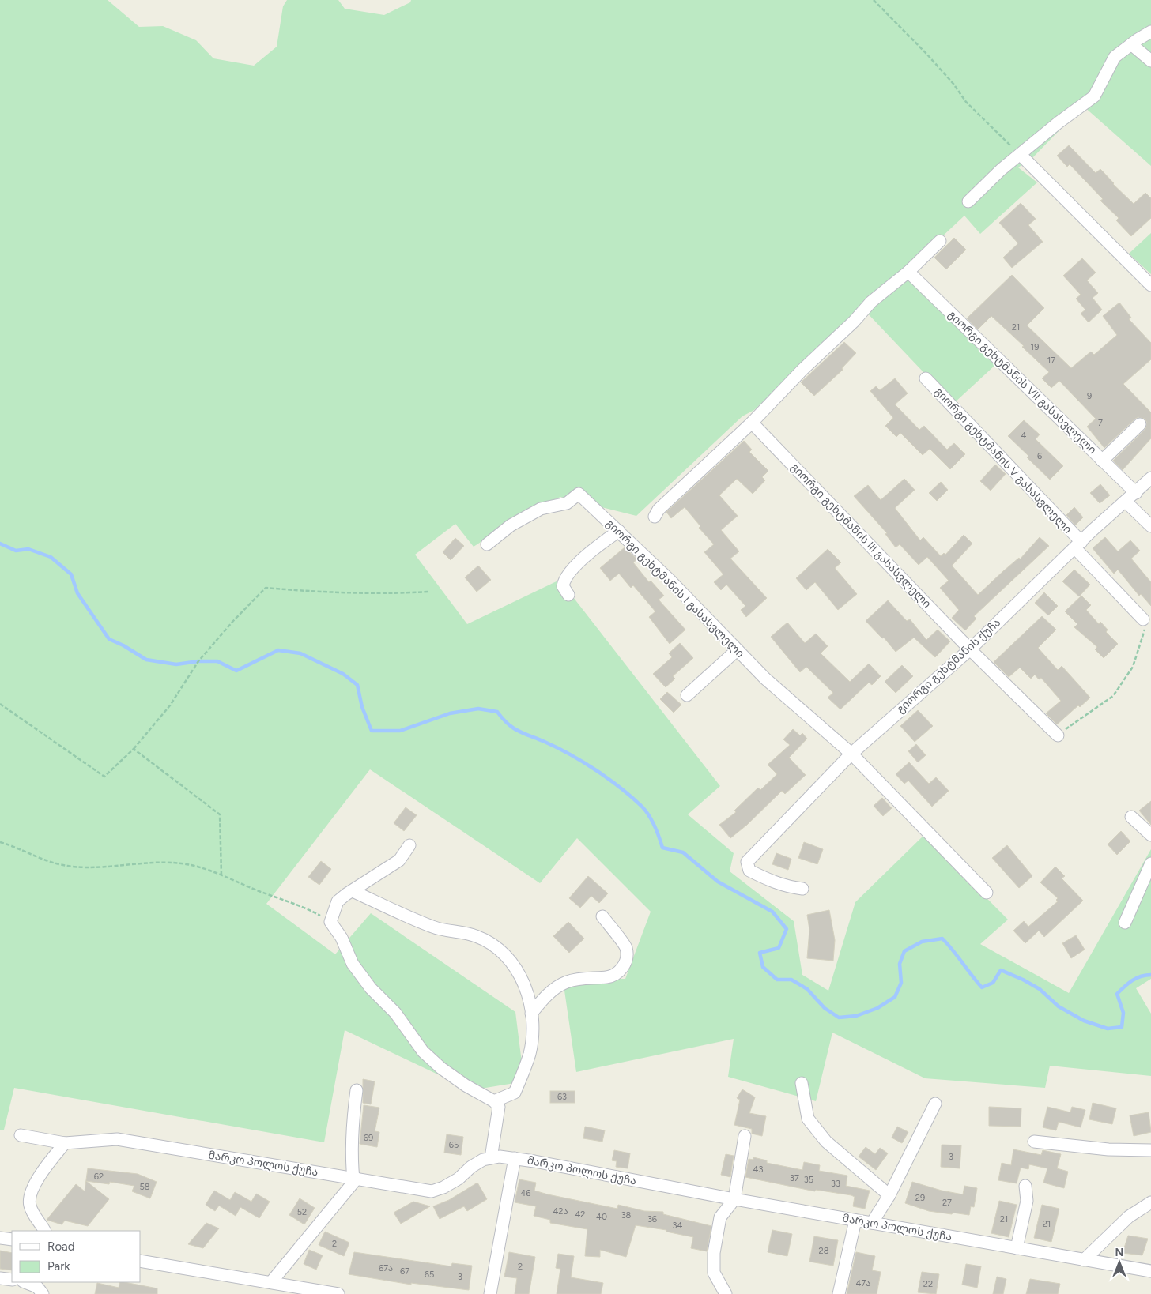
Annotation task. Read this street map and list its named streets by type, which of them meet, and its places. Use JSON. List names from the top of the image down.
{
  "streets": {
    "street": [
      "გიორგი გეხტმანის VII გასასვლელი",
      "გიორგი გეხტმანის V გასასვლელი",
      "გიორგი გეხტმანის III გასასვლელი",
      "გიორგი გეხტმანის I გასასვლელი",
      "გიორგი გეხტმანის ქუჩა",
      "მარკო პოლოს ქუჩა"
    ]
  },
  "crossings": [
    ["გიორგი გეხტმანის VII გასასვლელი", "გიორგი გეხტმანის ქუჩა"],
    ["გიორგი გეხტმანის V გასასვლელი", "გიორგი გეხტმანის ქუჩა"],
    ["გიორგი გეხტმანის III გასასვლელი", "გიორგი გეხტმანის ქუჩა"],
    ["გიორგი გეხტმანის I გასასვლელი", "გიორგი გეხტმანის ქუჩა"]
  ],
  "house_numbers": [
    "21",
    "19",
    "17",
    "9",
    "7",
    "4",
    "6",
    "63",
    "69",
    "65",
    "3",
    "43",
    "62",
    "37",
    "35",
    "33",
    "58",
    "46",
    "29",
    "27",
    "42ა",
    "52",
    "42",
    "38",
    "40",
    "36",
    "21",
    "21",
    "34",
    "2",
    "28",
    "2",
    "67ა",
    "67",
    "65",
    "3",
    "47ა",
    "22"
  ],
  "legend": ["Road", "Park"],
  "north": "top"
}
